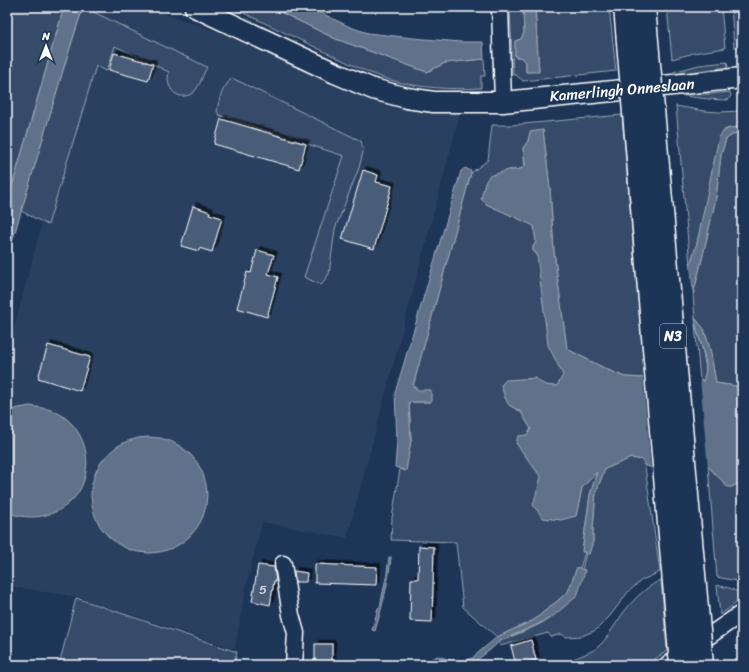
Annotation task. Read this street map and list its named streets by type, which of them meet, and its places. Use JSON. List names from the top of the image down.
{
  "streets": {
    "main road": ["N3"],
    "street": ["Kamerlingh Onneslaan"]
  },
  "house_numbers": ["5"],
  "north": "top"
}
